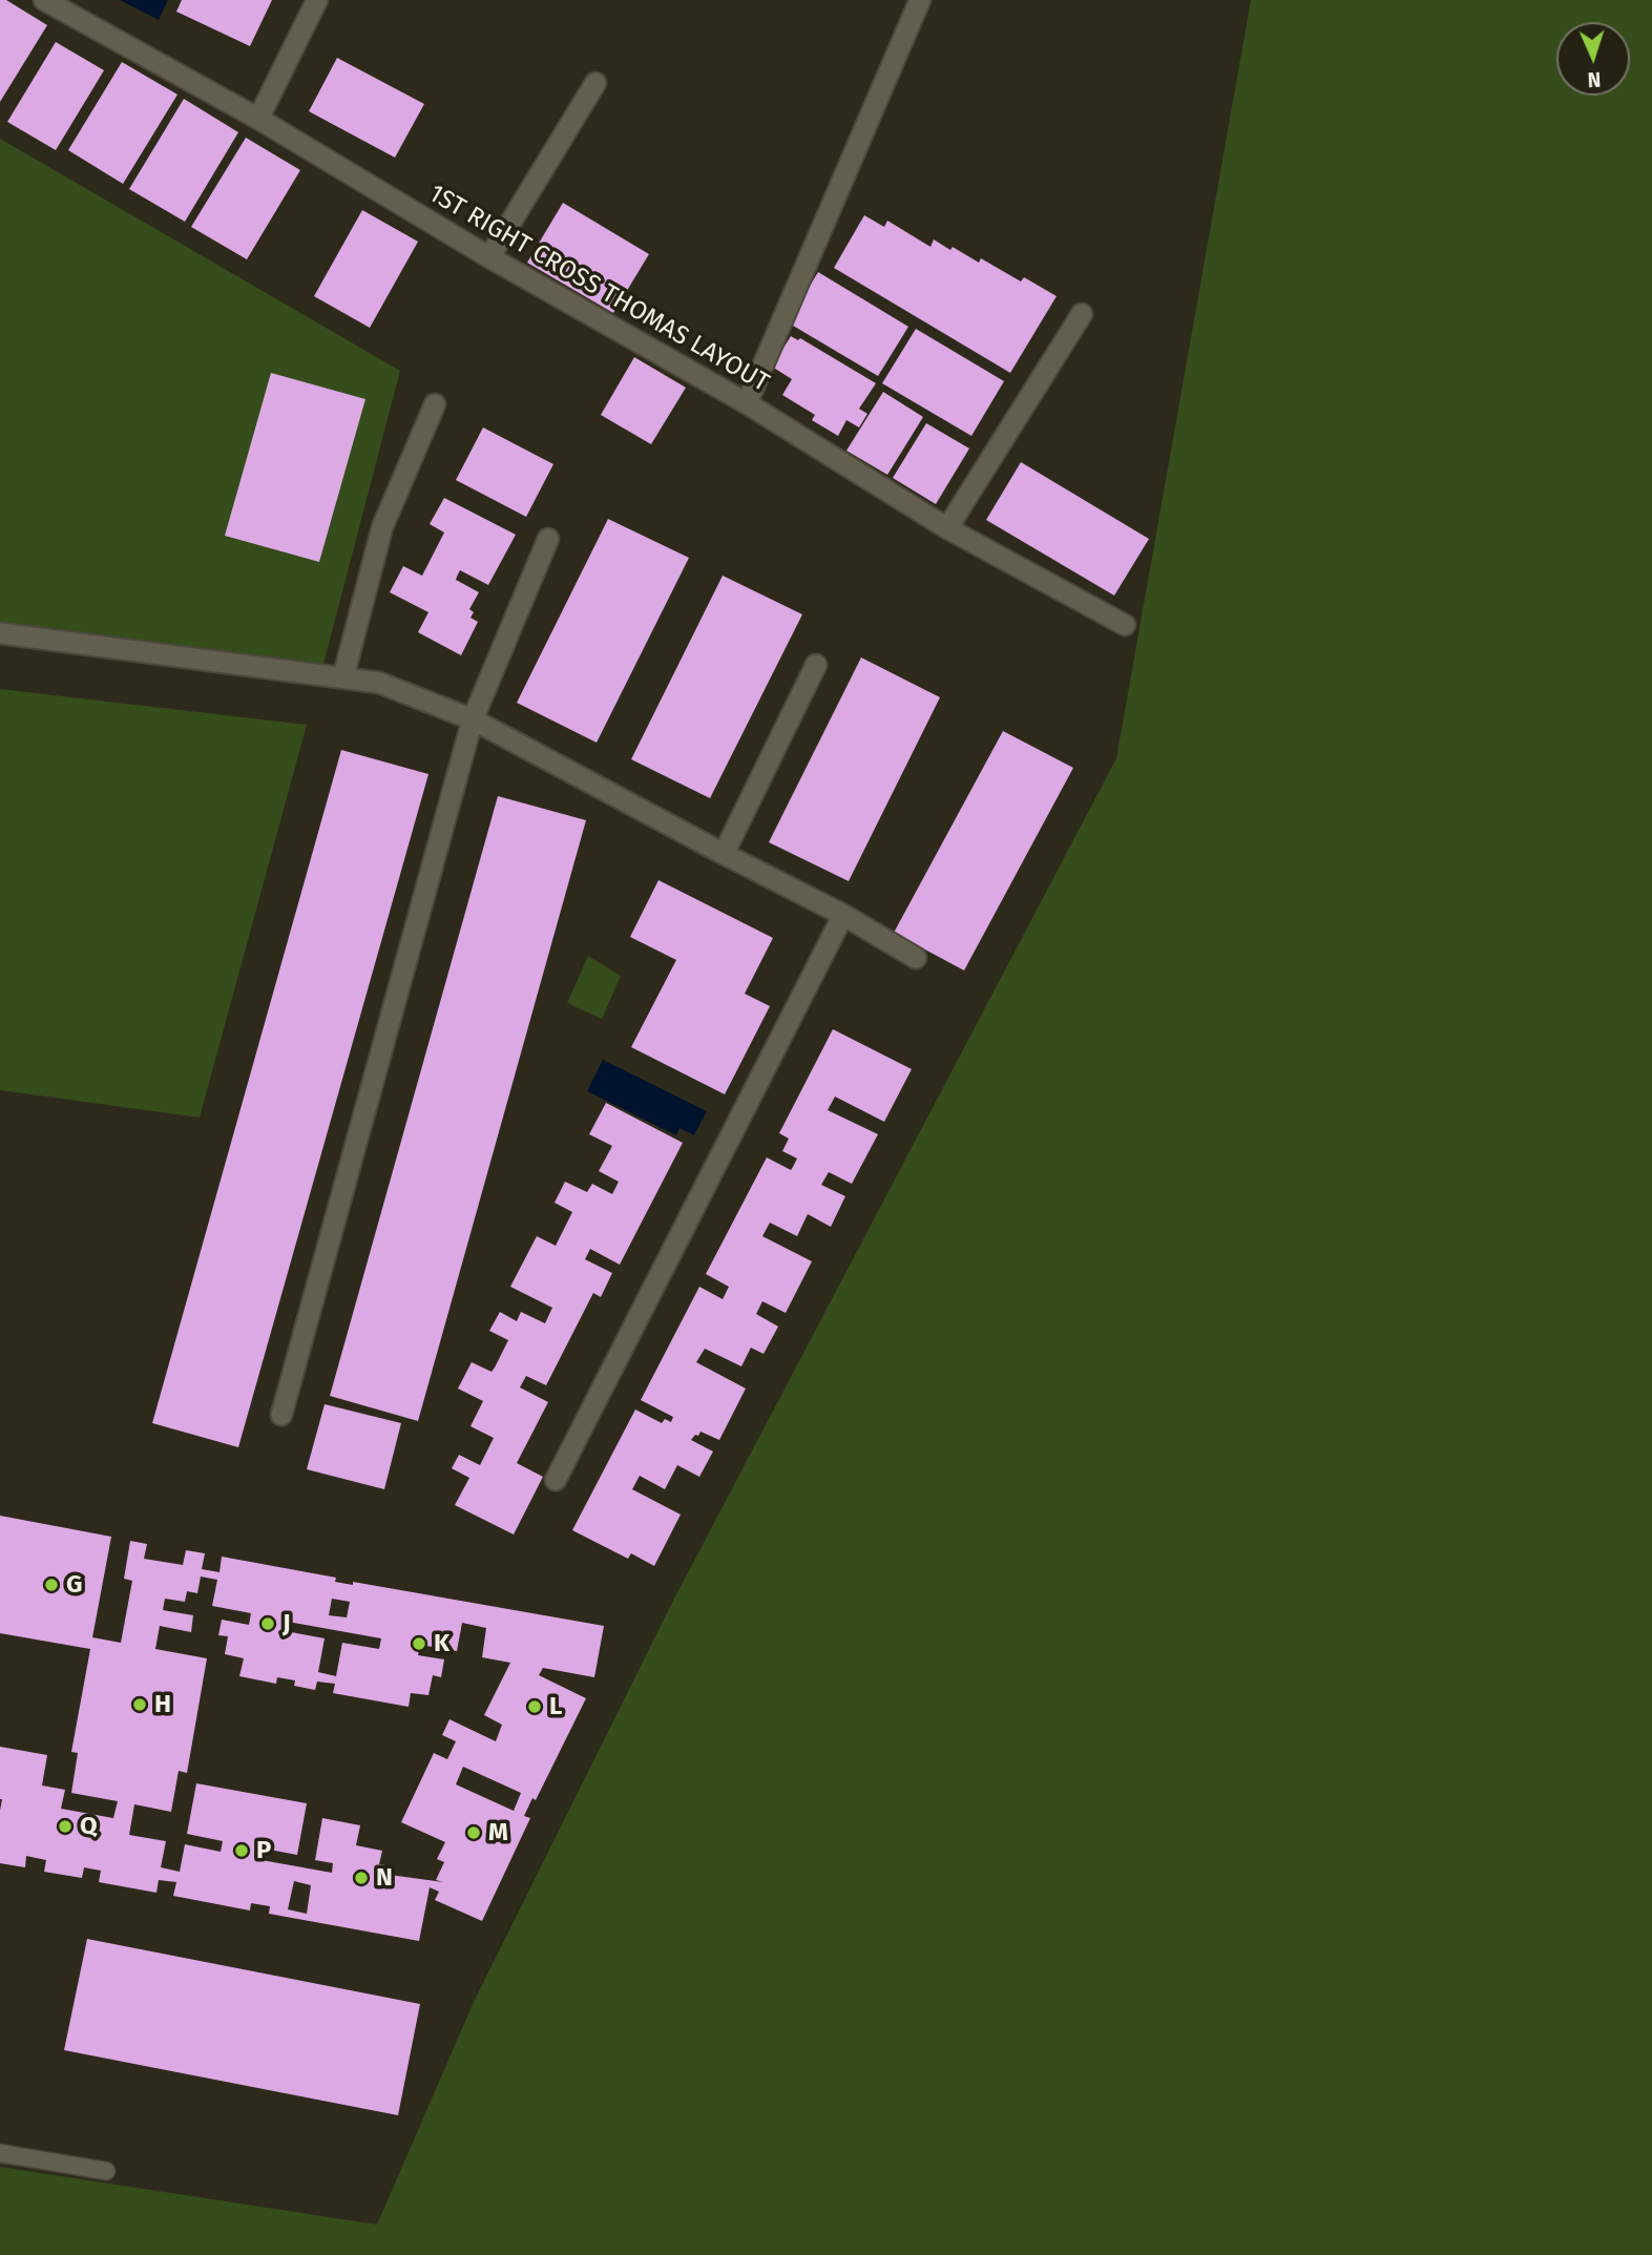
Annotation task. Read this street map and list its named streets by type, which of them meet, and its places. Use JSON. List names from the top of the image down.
{
  "streets": {
    "street": ["1ST RIGHT CROSS THOMAS LAYOUT"]
  },
  "places": [
    "G",
    "J",
    "K",
    "H",
    "L",
    "Q",
    "M",
    "P",
    "N"
  ],
  "north": "bottom"
}
